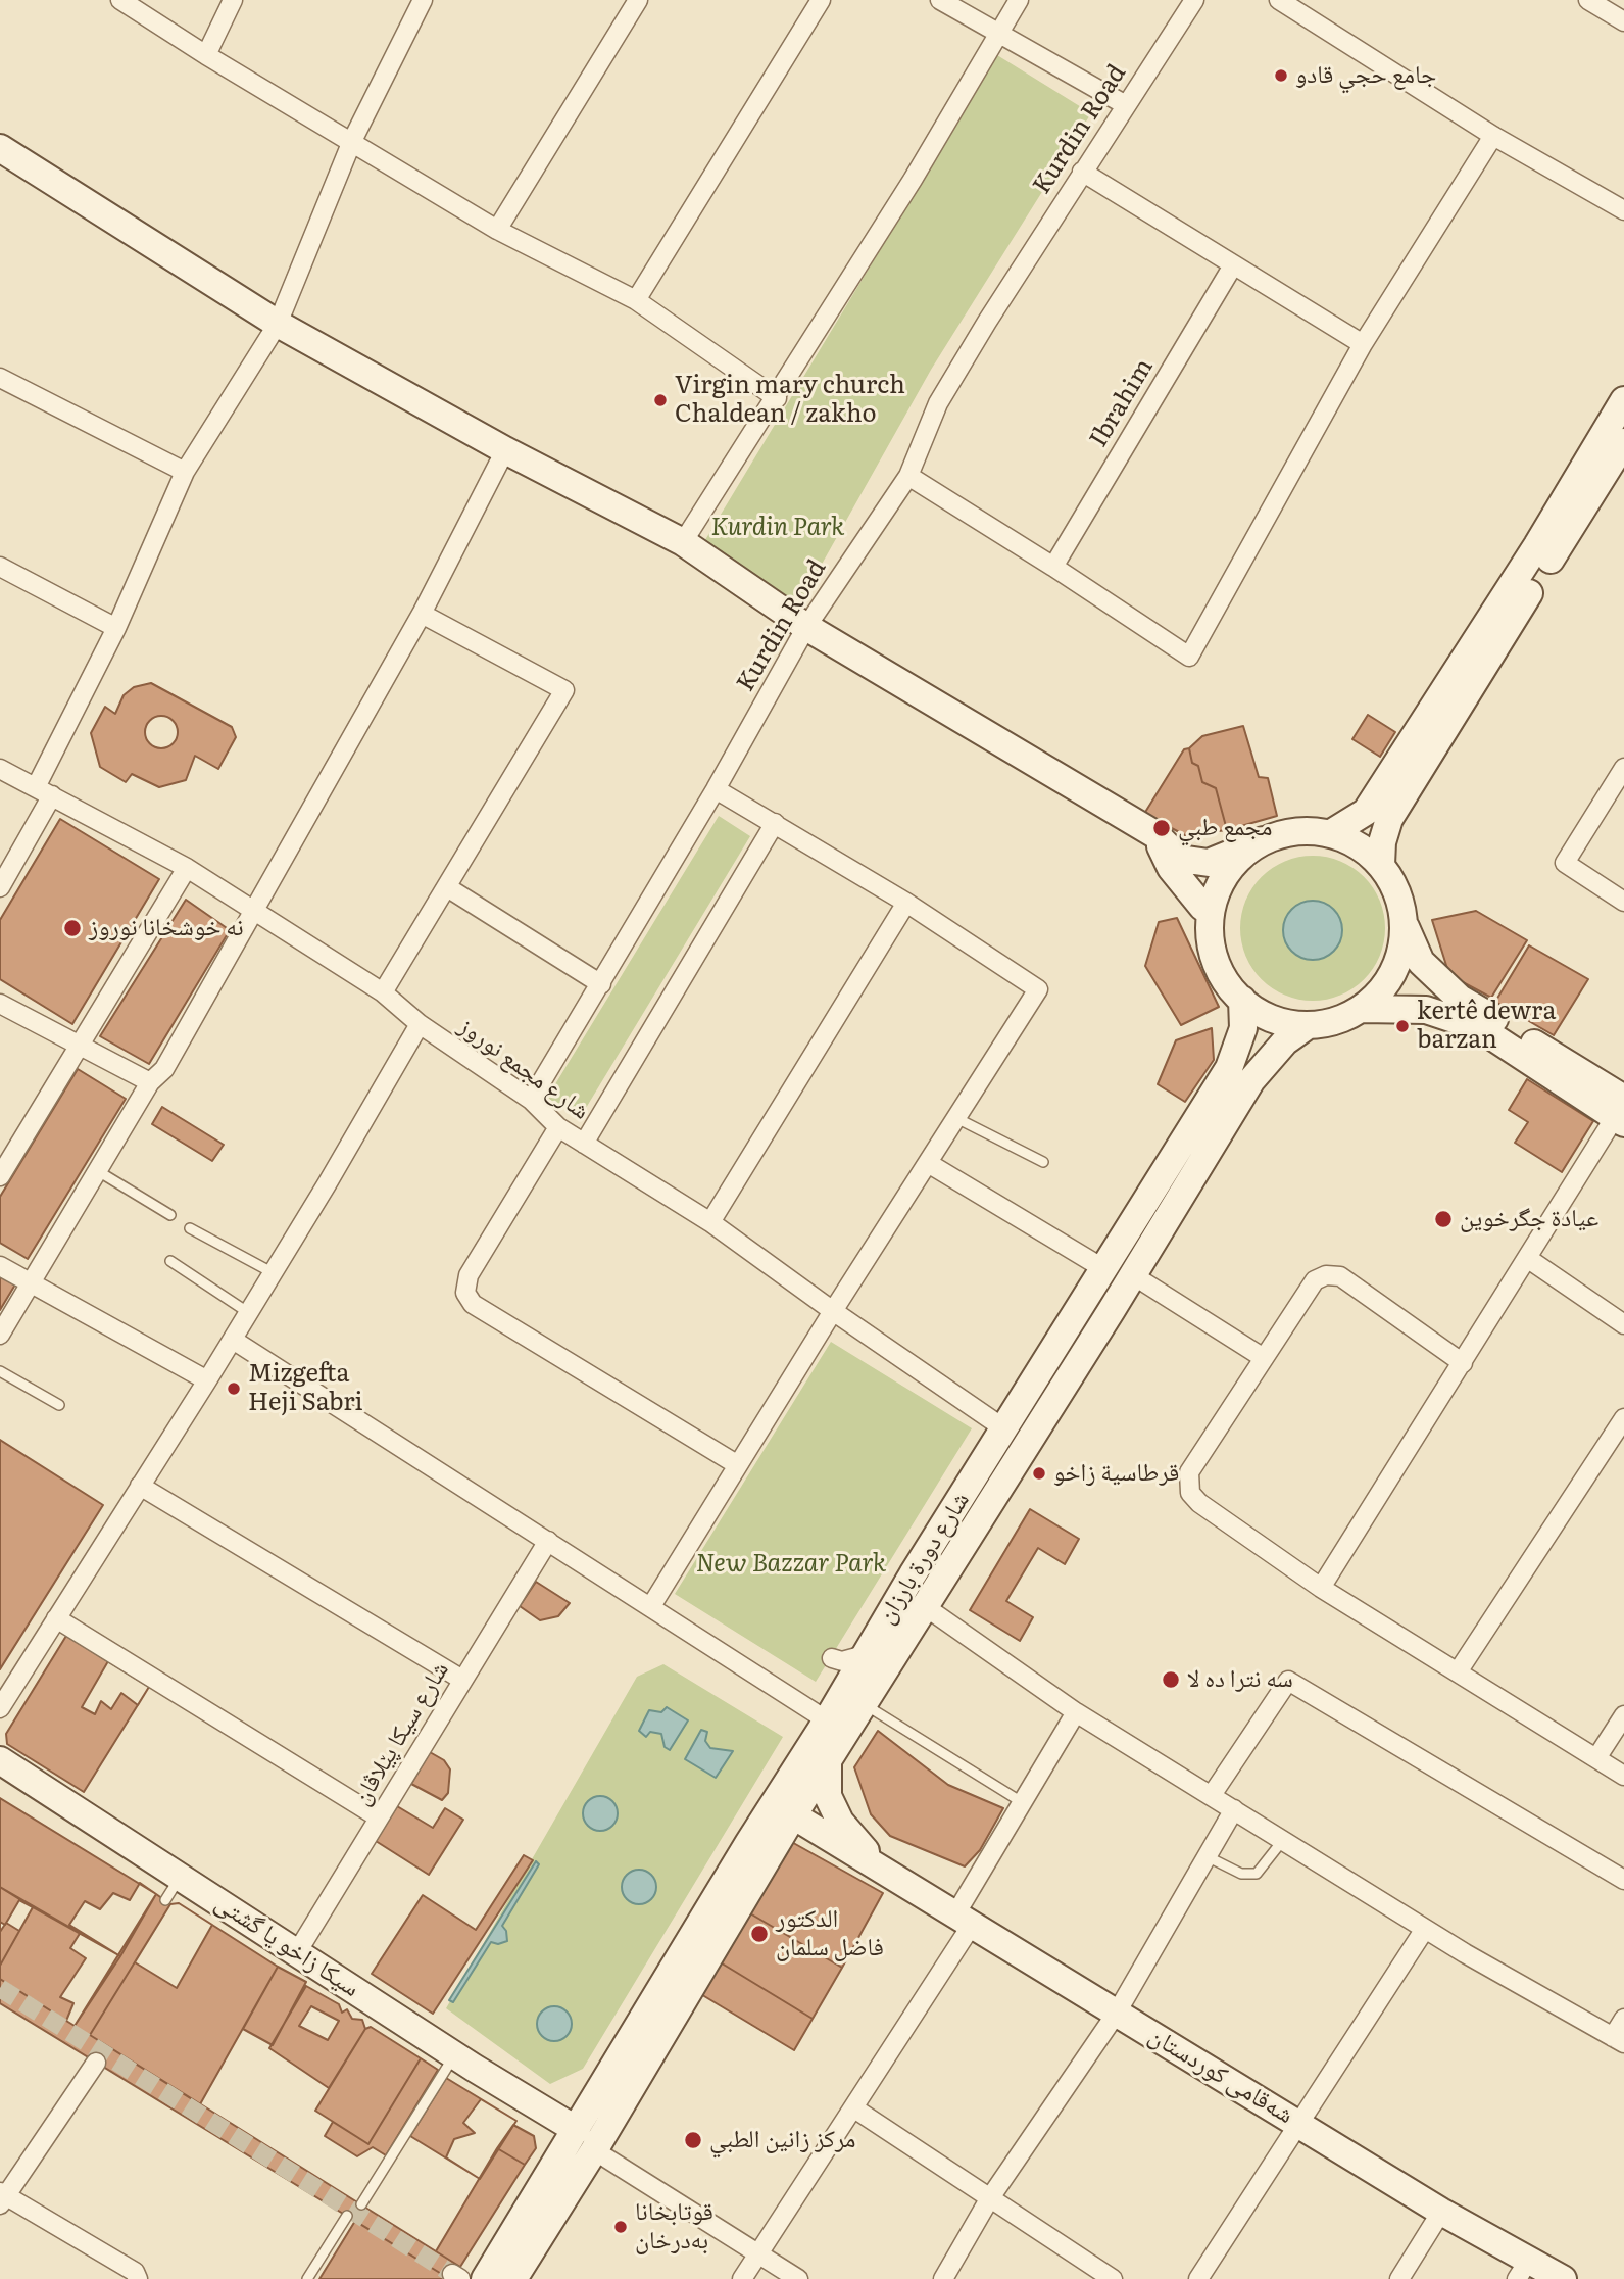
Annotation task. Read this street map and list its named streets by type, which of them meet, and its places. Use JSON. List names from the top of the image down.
{
  "streets": {
    "main road": ["شارع دورة بارزان", "سیکا زاخو یا گشتى", "شەقامی کوردستان"],
    "street": [
      "Kurdin Road",
      "Ibrahim",
      "شارع مجمع نوروز",
      "شارع سيكا پێلاڤان"
    ]
  },
  "crossings": [
    ["Kurdin Road", "شارع مجمع نوروز"],
    ["شارع مجمع نوروز", "شارع دورة بارزان"],
    ["شارع دورة بارزان", "سیکا زاخو یا گشتى"],
    ["شارع دورة بارزان", "شەقامی کوردستان"],
    ["شارع سيكا پێلاڤان", "سیکا زاخو یا گشتى"]
  ],
  "parks": ["Kurdin Park", "New Bazzar Park"],
  "places": [
    "جامع حجي قادو",
    "Virgin mary church Chaldean / zakho",
    "مجمع طبي",
    "نه خوشخانا نوروز",
    "kertê dewra barzan",
    "عيادة جگرخوين",
    "Mizgefta Heji Sabri",
    "قرطاسية زاخو",
    "سه نترا ده لا",
    "الدكتور فاضل سلمان",
    "مركز زانين الطبي",
    "قوتابخانا به‌درخان"
  ]
}
